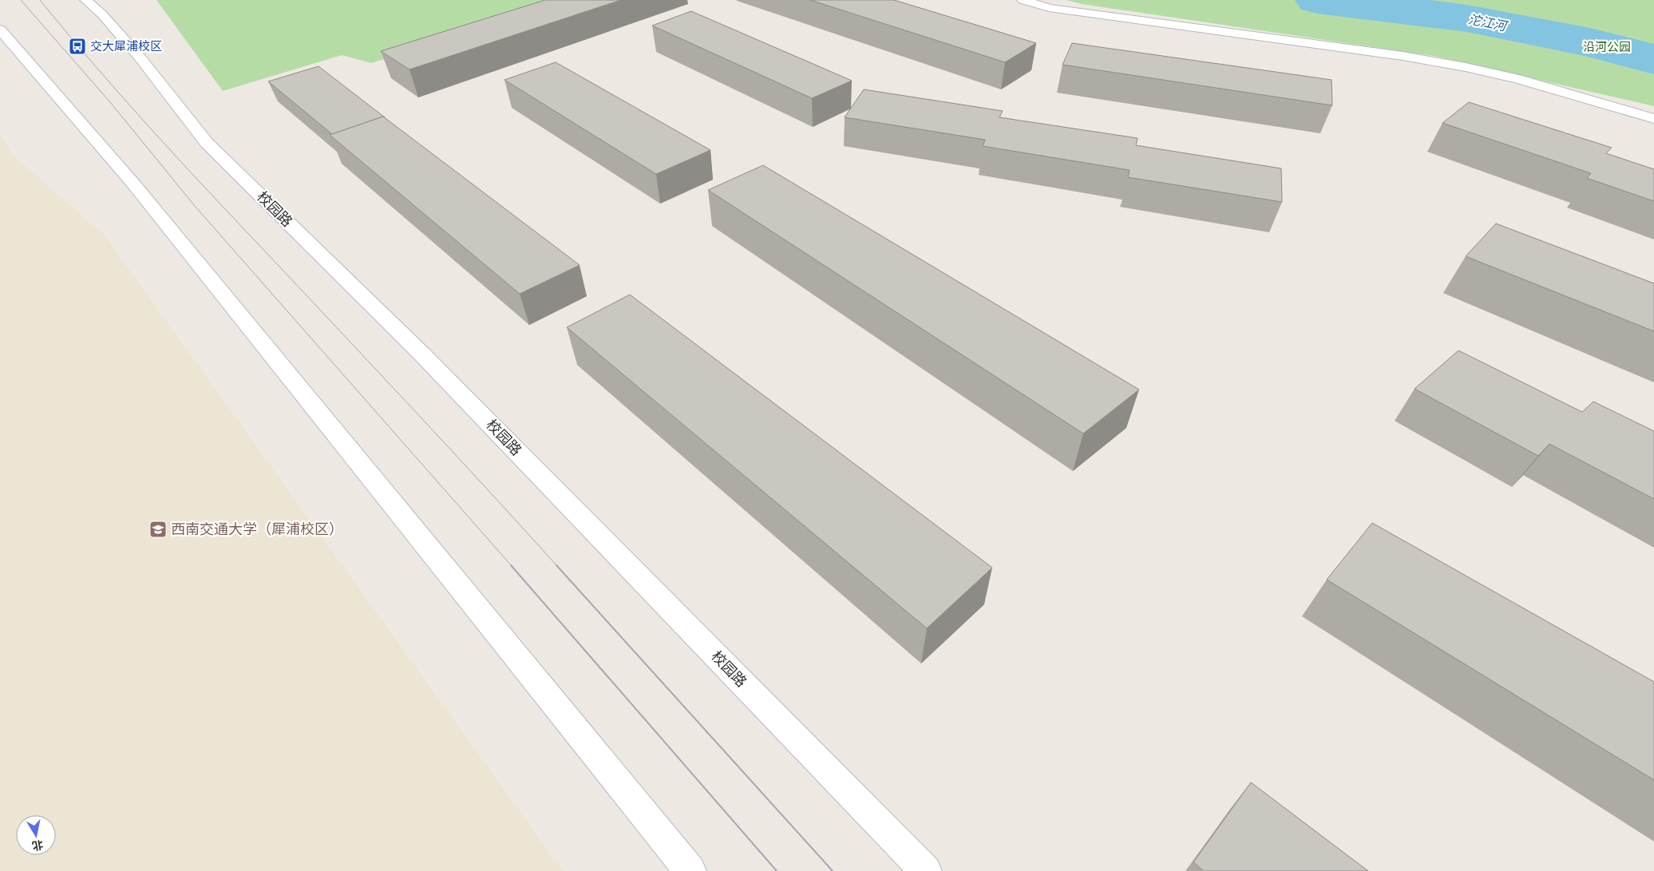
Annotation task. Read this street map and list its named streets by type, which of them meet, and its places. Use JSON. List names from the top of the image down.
{
  "streets": {
    "street": ["校园路"]
  },
  "water": ["沱江河"],
  "parks": ["沿河公园"],
  "places": {
    "bus stop": ["交大犀浦校区"],
    "school or university": ["西南交通大学（犀浦校区）"]
  },
  "north": "bottom"
}
